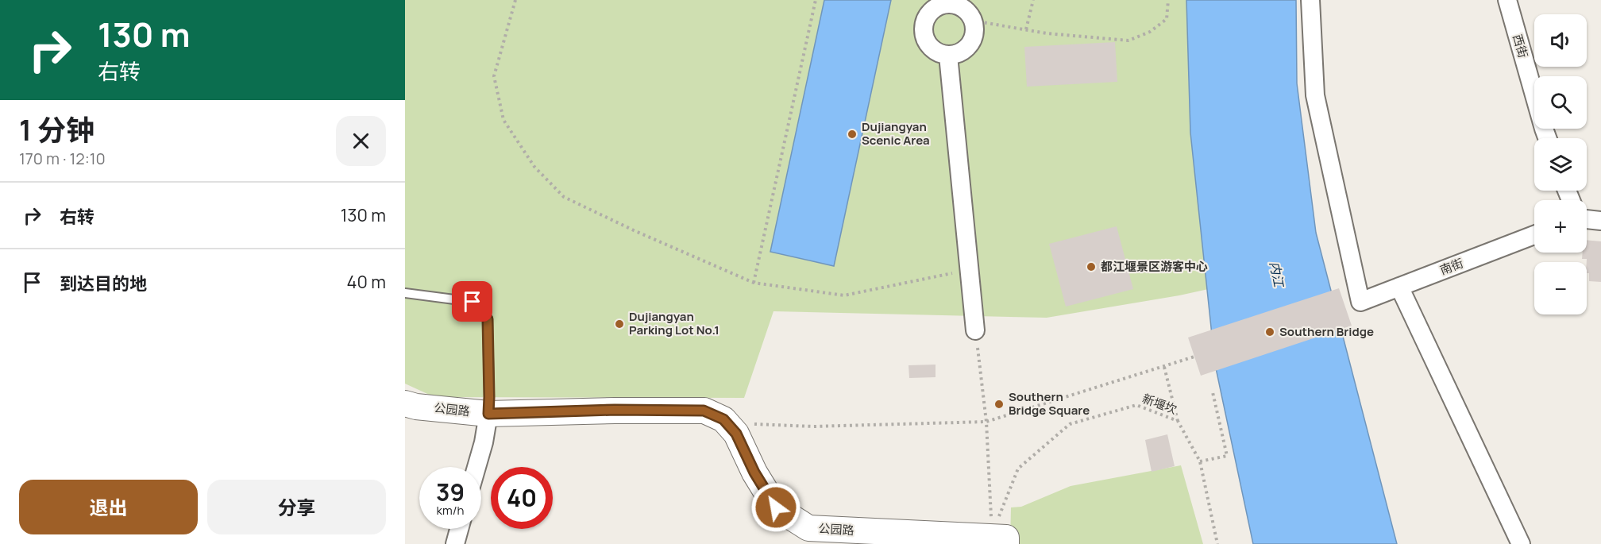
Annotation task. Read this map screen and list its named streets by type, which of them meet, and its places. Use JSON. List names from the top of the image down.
{
  "streets": {
    "street": ["西街", "南街", "公园路"],
    "path": ["新堰坎"]
  },
  "crossings": [
    ["新堰坎", "公园路"]
  ],
  "water": ["内江"],
  "places": [
    "Dujiangyan Scenic Area",
    "都江堰景区游客中心",
    "Dujiangyan Parking Lot No.1",
    "Southern Bridge",
    "Southern Bridge Square"
  ],
  "page": {
    "turn": ["130 m", "右转"],
    "map_buttons": ["+", "−"],
    "heading": ["1 分钟", "170 m · 12:10"],
    "list": [
      {
        "name": "右转",
        "value": "130 m"
      },
      {
        "name": "到达目的地",
        "value": "40 m"
      }
    ],
    "speed": "39 km/h",
    "limit": "40",
    "buttons": ["退出", "分享"]
  }
}
